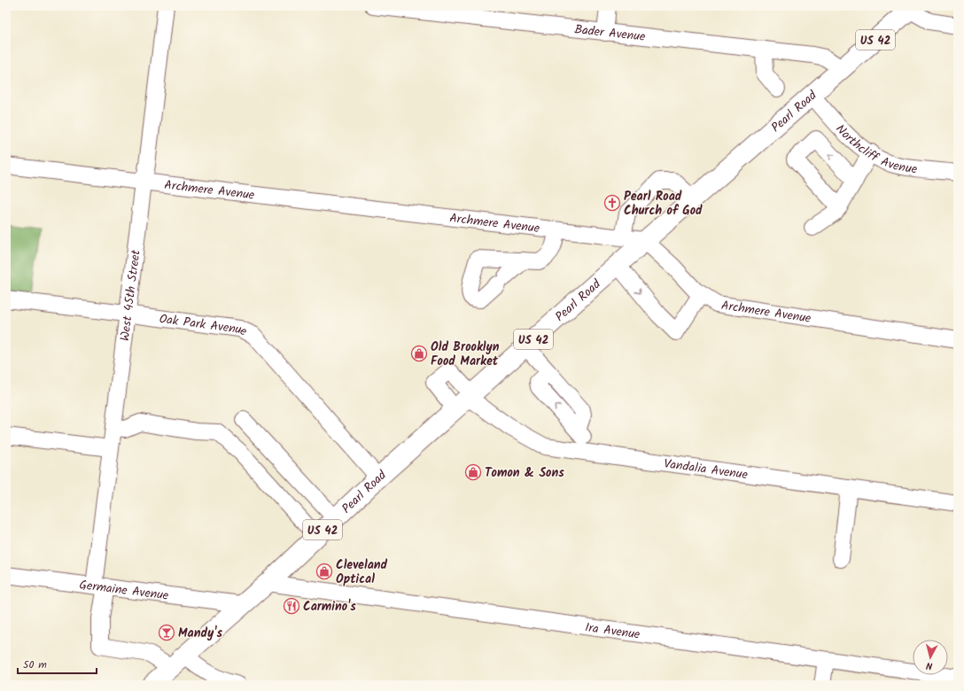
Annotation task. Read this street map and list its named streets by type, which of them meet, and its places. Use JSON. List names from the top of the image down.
{
  "streets": {
    "main road": ["US 42", "Pearl Road"],
    "street": [
      "Bader Avenue",
      "Northcliff Avenue",
      "Archmere Avenue",
      "West 45th Street",
      "Oak Park Avenue",
      "Vandalia Avenue",
      "Germaine Avenue",
      "Ira Avenue"
    ]
  },
  "crossings": [
    ["Bader Avenue", "Pearl Road"],
    ["Pearl Road", "Northcliff Avenue"],
    ["Pearl Road", "Archmere Avenue"],
    ["Pearl Road", "West 45th Street"],
    ["Pearl Road", "Oak Park Avenue"],
    ["Pearl Road", "Vandalia Avenue"],
    ["Pearl Road", "Germaine Avenue"],
    ["Pearl Road", "Ira Avenue"],
    ["Archmere Avenue", "West 45th Street"],
    ["West 45th Street", "Oak Park Avenue"],
    ["West 45th Street", "Germaine Avenue"]
  ],
  "places": {
    "church": ["Pearl Road Church of God"],
    "shop": ["Old Brooklyn Food Market", "Tomon & Sons", "Cleveland Optical"],
    "restaurant": ["Carmino's"],
    "bar": ["Mandy's"]
  },
  "scale_bar": "50 m",
  "north": "bottom"
}
